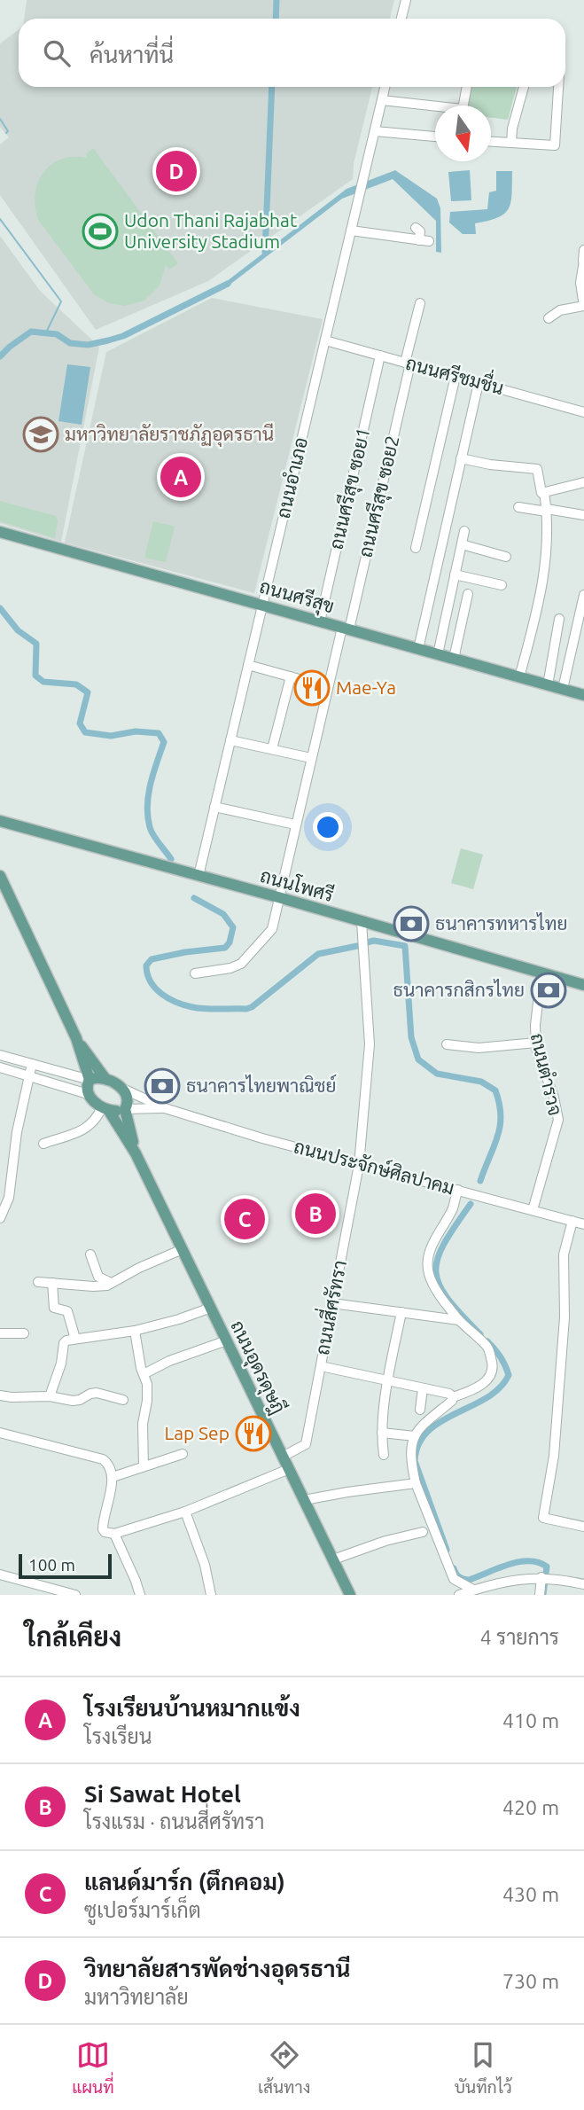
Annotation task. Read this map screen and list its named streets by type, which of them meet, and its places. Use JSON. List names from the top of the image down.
{
  "streets": {
    "main road": ["ถนนศรีสุข", "ถนนโพศรี", "ถนนอุดรดุษฎี"],
    "street": [
      "ถนนศรีชมชื่น",
      "ถนนอำเภอ",
      "ถนนศรีสุข ซอย1",
      "ถนนศรีสุข ซอย2",
      "ถนนตำรวจ",
      "ถนนประจักษ์ศิลปาคม",
      "ถนนสี่ศรัทรา"
    ]
  },
  "crossings": [
    ["ถนนศรีชมชื่น", "ถนนอำเภอ"],
    ["ถนนศรีชมชื่น", "ถนนศรีสุข ซอย1"],
    ["ถนนศรีชมชื่น", "ถนนศรีสุข ซอย2"],
    ["ถนนอำเภอ", "ถนนศรีสุข"],
    ["ถนนอำเภอ", "ถนนโพศรี"],
    ["ถนนศรีสุข ซอย1", "ถนนศรีสุข"],
    ["ถนนศรีสุข ซอย2", "ถนนศรีสุข"],
    ["ถนนศรีสุข ซอย2", "ถนนโพศรี"],
    ["ถนนโพศรี", "ถนนตำรวจ"],
    ["ถนนโพศรี", "ถนนสี่ศรัทรา"],
    ["ถนนตำรวจ", "ถนนประจักษ์ศิลปาคม"],
    ["ถนนประจักษ์ศิลปาคม", "ถนนสี่ศรัทรา"],
    ["ถนนสี่ศรัทรา", "ถนนอุดรดุษฎี"]
  ],
  "places": {
    "sports": ["Udon Thani Rajabhat University Stadium"],
    "school or university": ["มหาวิทยาลัยราชภัฏอุดรธานี"],
    "restaurant": ["Mae-Ya", "Lap Sep"],
    "bank": ["ธนาคารทหารไทย", "ธนาคารกสิกรไทย", "ธนาคารไทยพาณิชย์"]
  },
  "scale_bar": "100 m",
  "north": "bottom",
  "page": {
    "search": "ค้นหาที่นี่",
    "pins": [
      "D",
      "A",
      "B",
      "C"
    ],
    "scale": "100 m",
    "heading": ["ใกล้เคียง", "4 รายการ"],
    "list": [
      {
        "mark": "A",
        "name": "โรงเรียนบ้านหมากแข้ง",
        "note": "โรงเรียน",
        "value": "410 m"
      },
      {
        "mark": "B",
        "name": "Si Sawat Hotel",
        "note": "โรงแรม · ถนนสี่ศรัทรา",
        "value": "420 m"
      },
      {
        "mark": "C",
        "name": "แลนด์มาร์ก (ตึกคอม)",
        "note": "ซูเปอร์มาร์เก็ต",
        "value": "430 m"
      },
      {
        "mark": "D",
        "name": "วิทยาลัยสารพัดช่างอุดรธานี",
        "note": "มหาวิทยาลัย",
        "value": "730 m"
      }
    ],
    "nav": ["แผนที่", "เส้นทาง", "บันทึกไว้"]
  }
}
